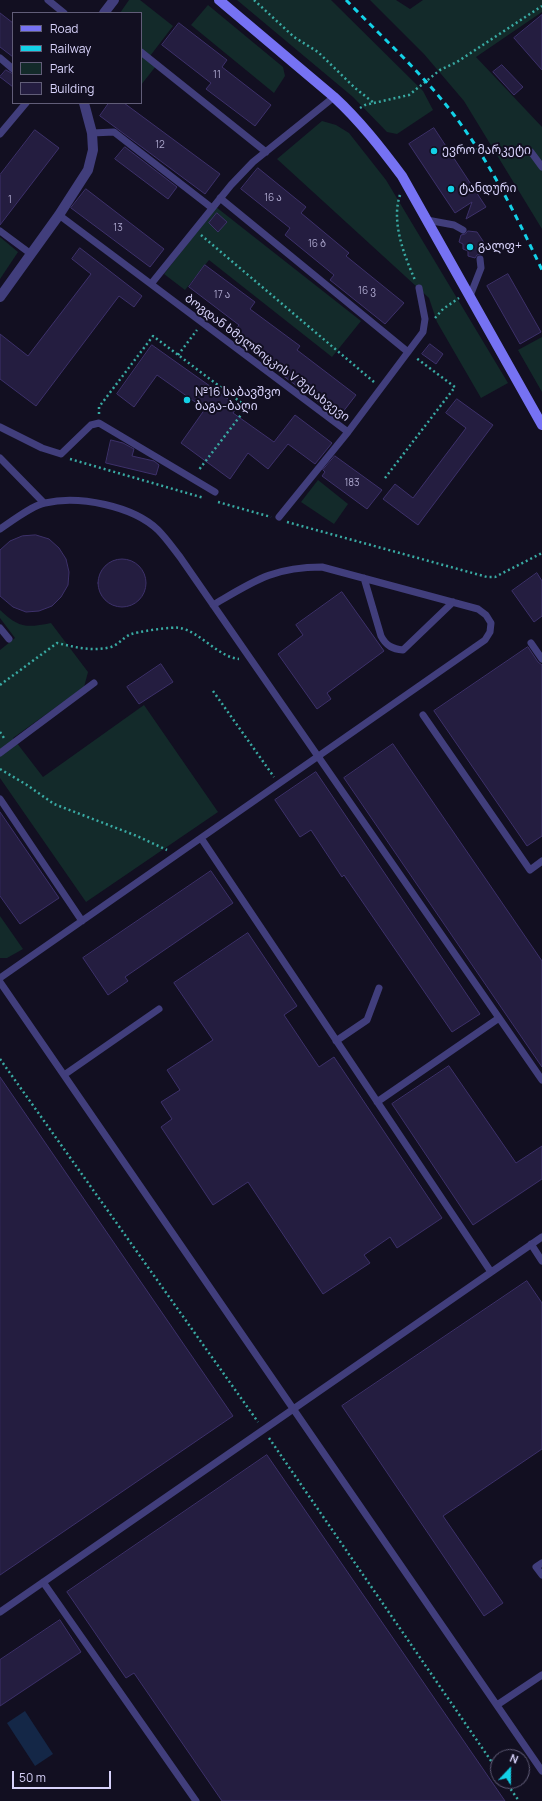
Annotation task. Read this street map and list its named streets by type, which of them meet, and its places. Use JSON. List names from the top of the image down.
{
  "streets": {
    "lane": ["ბოგდან ხმელნიცკის V შესახვევი"]
  },
  "places": [
    "ევრო მარკეტი",
    "ტანდური",
    "გალფ+",
    "№16 საბავშვო ბაგა-ბაღი"
  ],
  "house_numbers": [
    "11",
    "12",
    "16 ა",
    "1",
    "13",
    "16 ბ",
    "16 ვ",
    "17 ა",
    "183"
  ],
  "legend": [
    "Road",
    "Railway",
    "Park",
    "Building"
  ],
  "scale_bar": "50 m",
  "north": "top"
}
